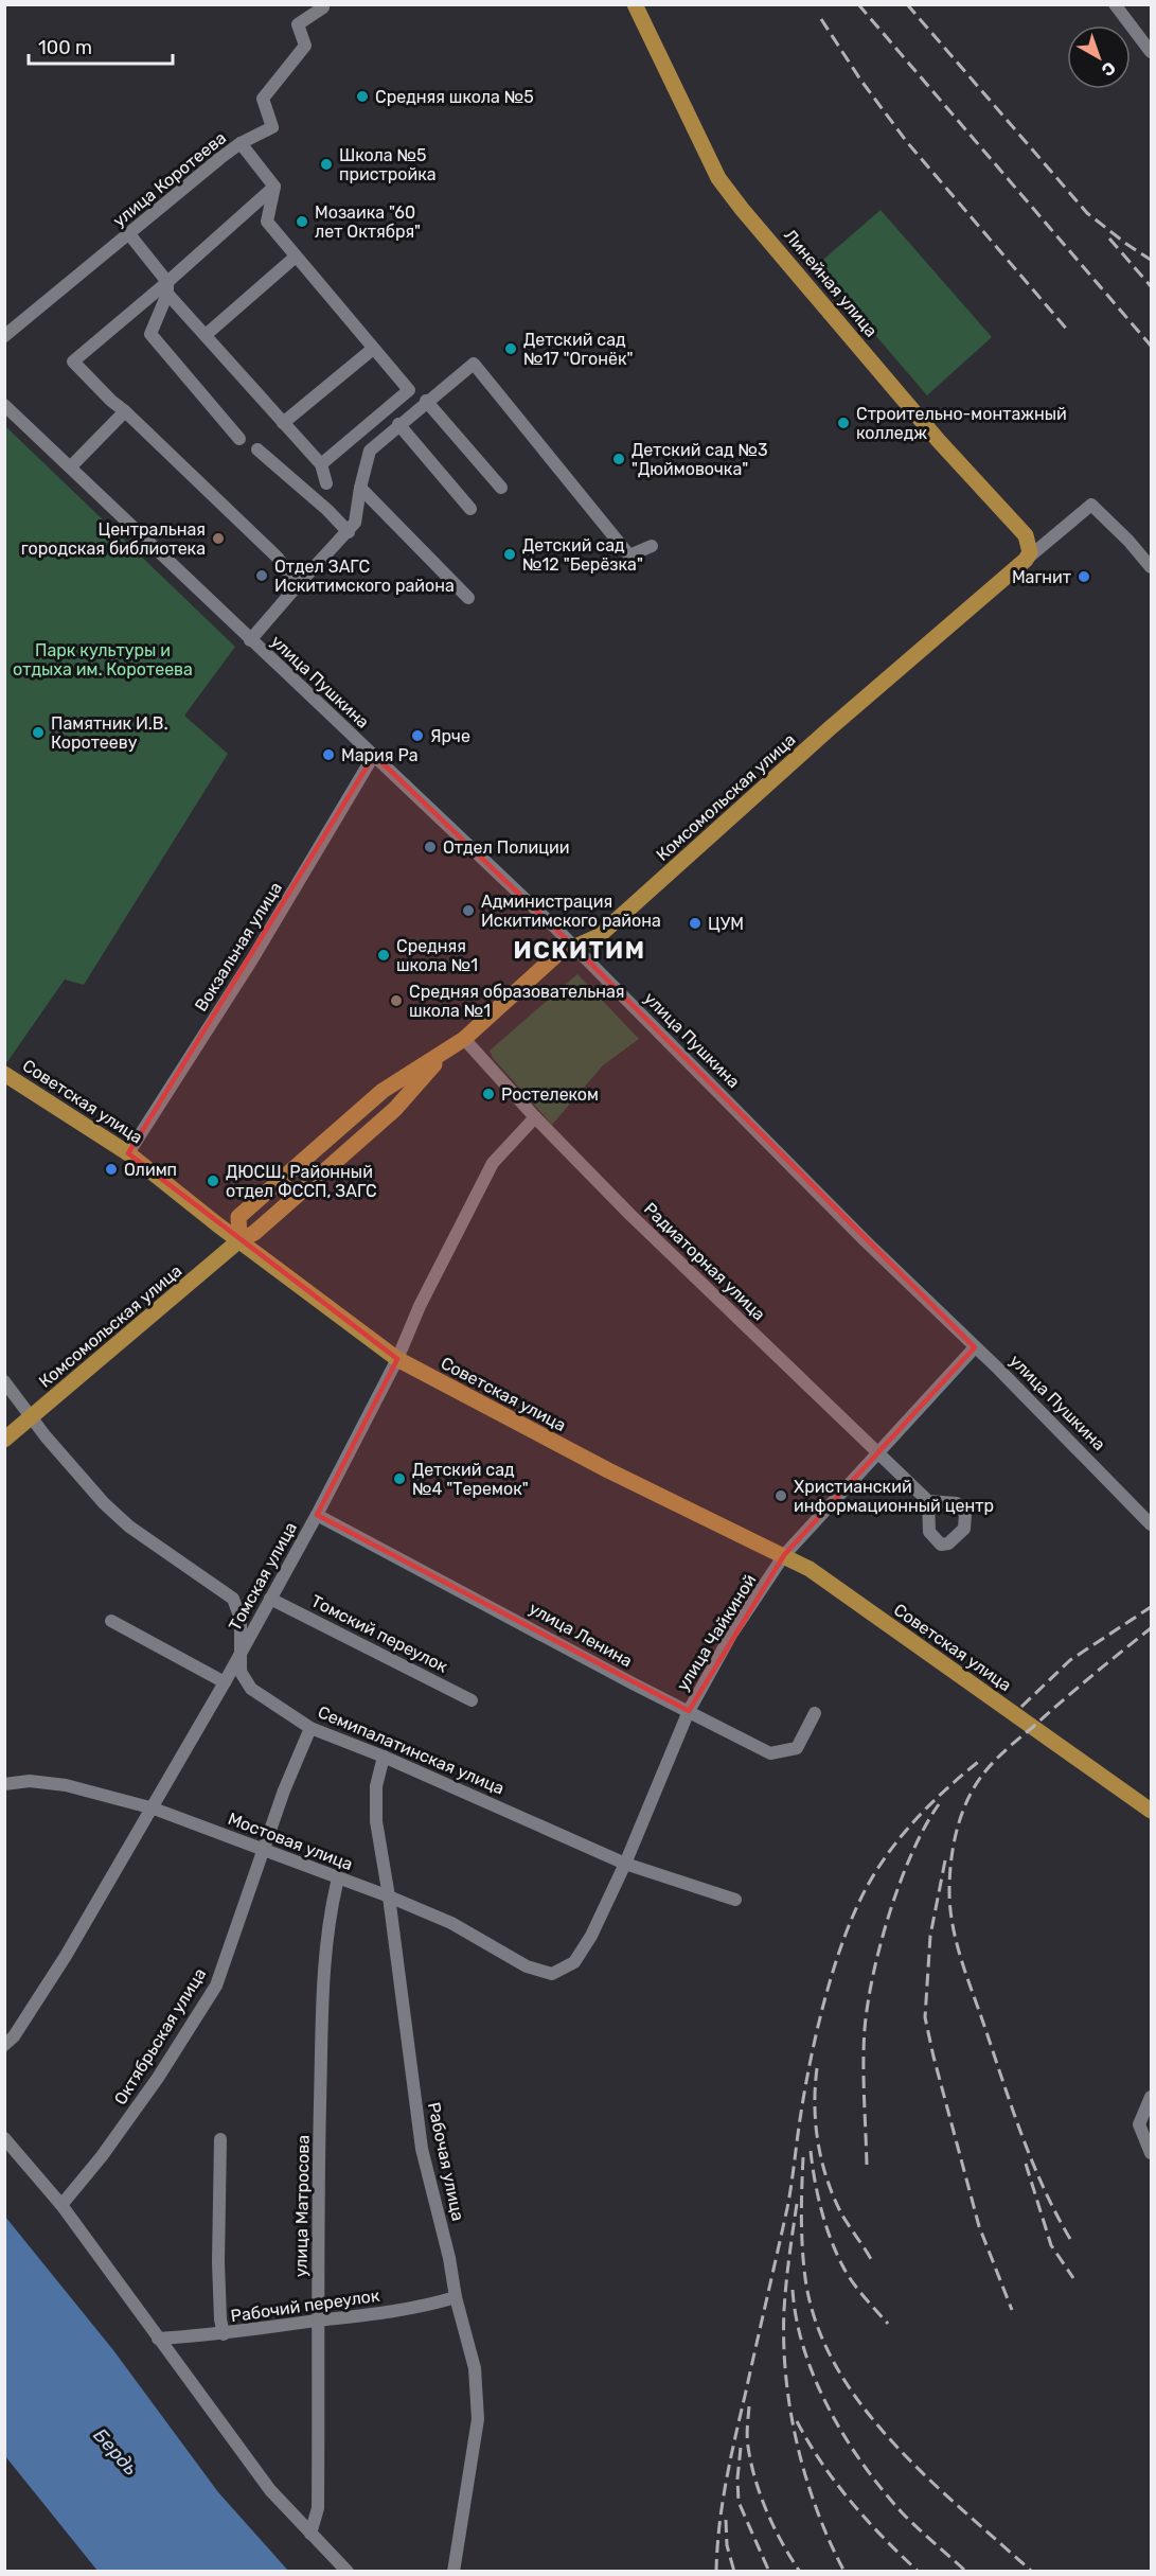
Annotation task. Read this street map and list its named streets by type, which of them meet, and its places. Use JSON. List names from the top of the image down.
{
  "streets": {
    "main road": ["Линейная улица", "Комсомольская улица", "Советская улица"],
    "street": [
      "улица Коротеева",
      "улица Пушкина",
      "Вокзальная улица",
      "Радиаторная улица",
      "Томская улица",
      "улица Чайкиной",
      "Томский переулок",
      "улица Ленина",
      "Семипалатинская улица",
      "Мостовая улица",
      "Октябрьская улица",
      "Рабочая улица",
      "улица Матросова",
      "Рабочий переулок"
    ]
  },
  "crossings": [
    ["Линейная улица", "Комсомольская улица"],
    ["улица Пушкина", "Комсомольская улица"],
    ["улица Пушкина", "Вокзальная улица"],
    ["улица Пушкина", "улица Чайкиной"],
    ["Комсомольская улица", "Советская улица"],
    ["Комсомольская улица", "Радиаторная улица"],
    ["Комсомольская улица", "Семипалатинская улица"],
    ["Вокзальная улица", "Советская улица"],
    ["Советская улица", "Томская улица"],
    ["Советская улица", "улица Чайкиной"],
    ["Радиаторная улица", "Томская улица"],
    ["Радиаторная улица", "улица Чайкиной"],
    ["Томская улица", "Томский переулок"],
    ["Томская улица", "улица Ленина"],
    ["Томская улица", "Семипалатинская улица"],
    ["Томская улица", "Мостовая улица"],
    ["улица Чайкиной", "улица Ленина"],
    ["улица Чайкиной", "Семипалатинская улица"],
    ["улица Чайкиной", "Мостовая улица"],
    ["Семипалатинская улица", "Октябрьская улица"],
    ["Семипалатинская улица", "Рабочая улица"],
    ["Мостовая улица", "Октябрьская улица"],
    ["Мостовая улица", "Рабочая улица"],
    ["Мостовая улица", "улица Матросова"],
    ["Рабочая улица", "Рабочий переулок"],
    ["улица Матросова", "Рабочий переулок"]
  ],
  "districts": ["ИСКИТИМ"],
  "water": ["Бердь"],
  "parks": ["Парк культуры и отдыха им. Коротеева"],
  "places": [
    "Средняя школа №5",
    "Школа №5 пристройка",
    "Мозаика \"60 лет Октября\"",
    "Детский сад №17 \"Огонёк\"",
    "Строительно-монтажный колледж",
    "Детский сад №3 \"Дюймовочка\"",
    "Центральная городская библиотека",
    "Детский сад №12 \"Берёзка\"",
    "Отдел ЗАГС Искитимского района",
    "Магнит",
    "Памятник И.В. Коротееву",
    "Ярче",
    "Мария Ра",
    "Отдел Полиции",
    "Администрация Искитимского района",
    "ЦУМ",
    "Средняя школа №1",
    "Средняя образовательная школа №1",
    "Ростелеком",
    "Олимп",
    "ДЮСШ, Районный отдел ФССП, ЗАГС",
    "Детский сад №4 \"Теремок\"",
    "Христианский информационный центр"
  ],
  "scale_bar": "100 m",
  "north": "bottom right"
}
